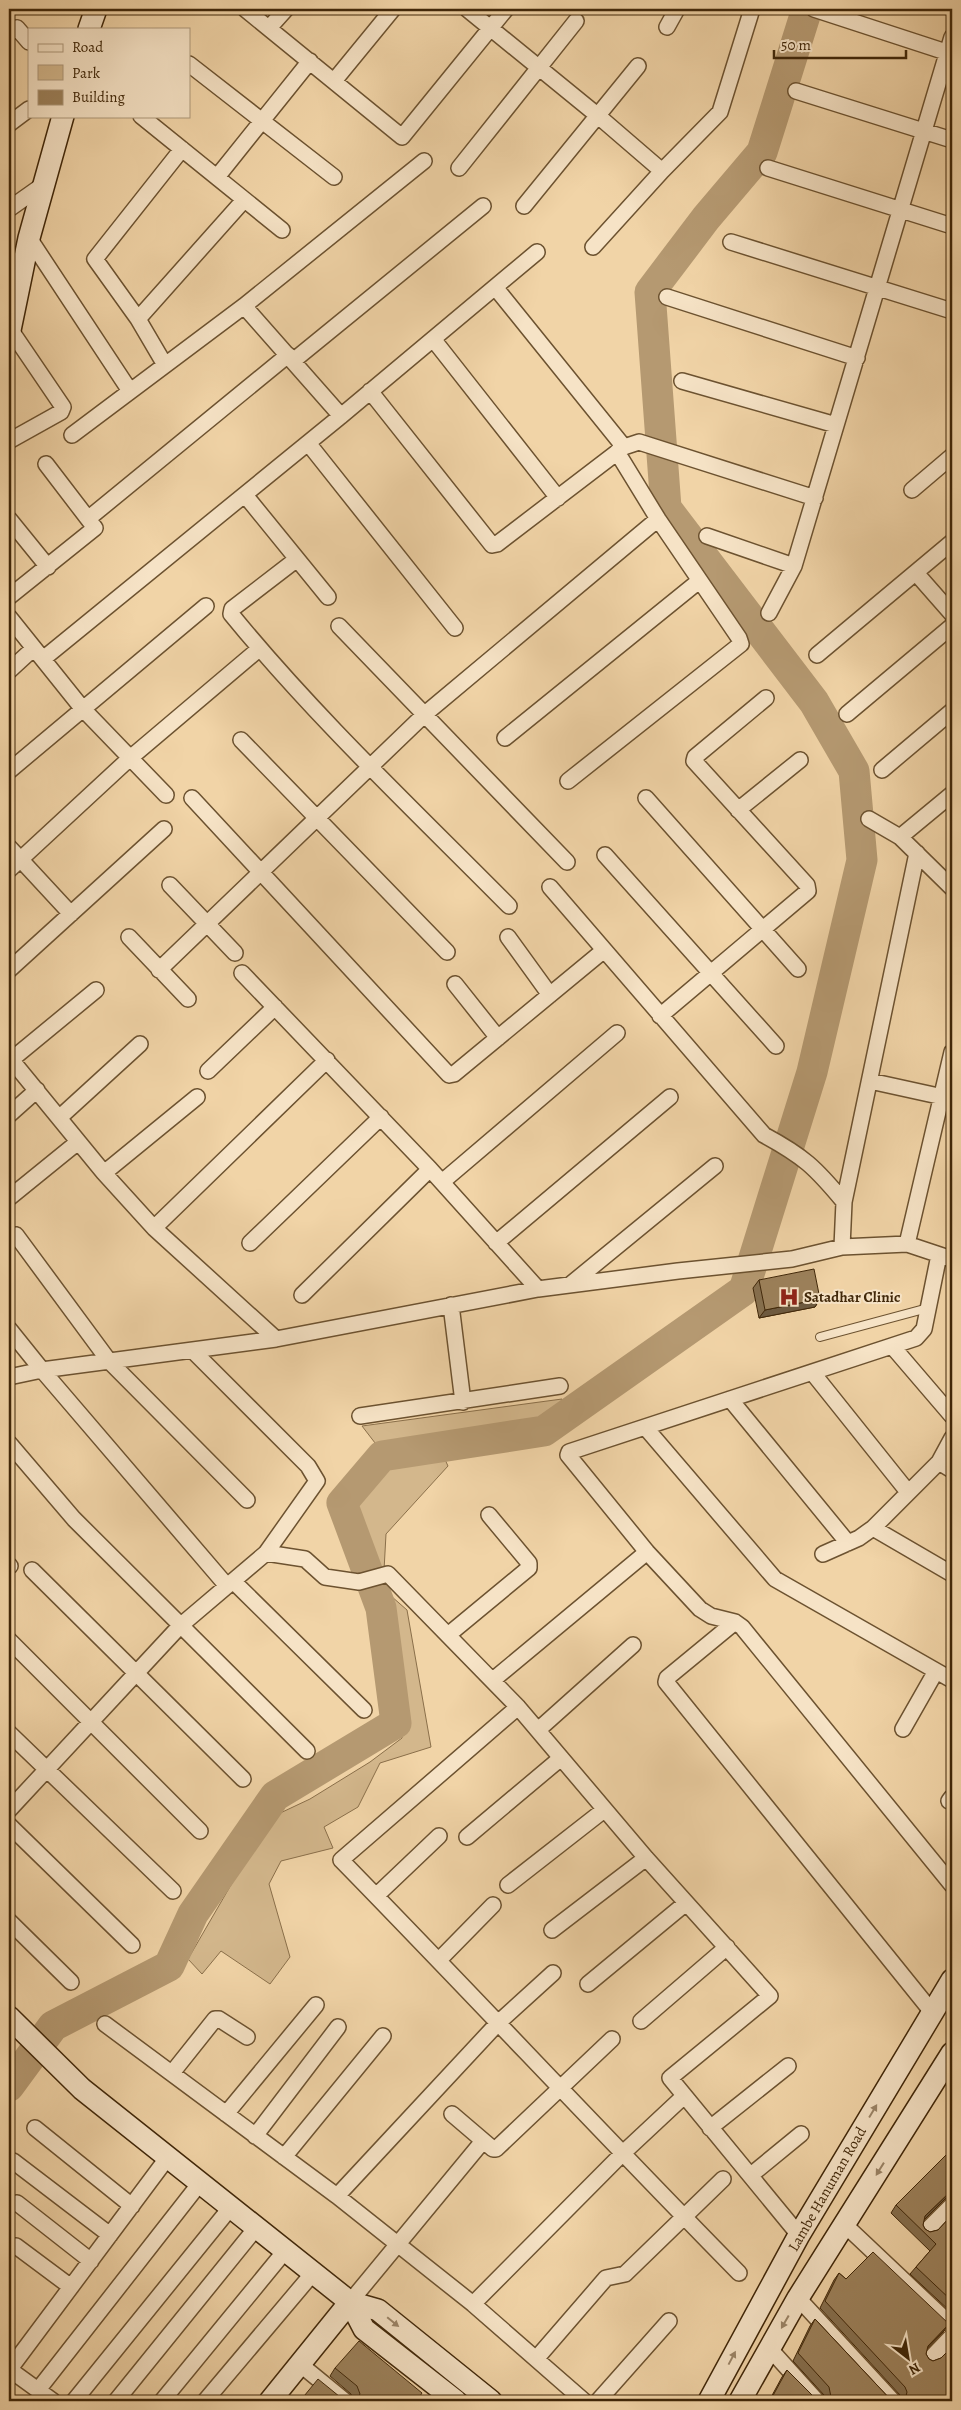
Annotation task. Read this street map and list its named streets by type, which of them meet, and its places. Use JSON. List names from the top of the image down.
{
  "streets": {
    "street": ["Lambe Hanuman Road"]
  },
  "places": {
    "hospital": ["Satadhar Clinic"]
  },
  "legend": ["Road", "Park", "Building"],
  "scale_bar": "50 m",
  "north": "bottom right"
}
